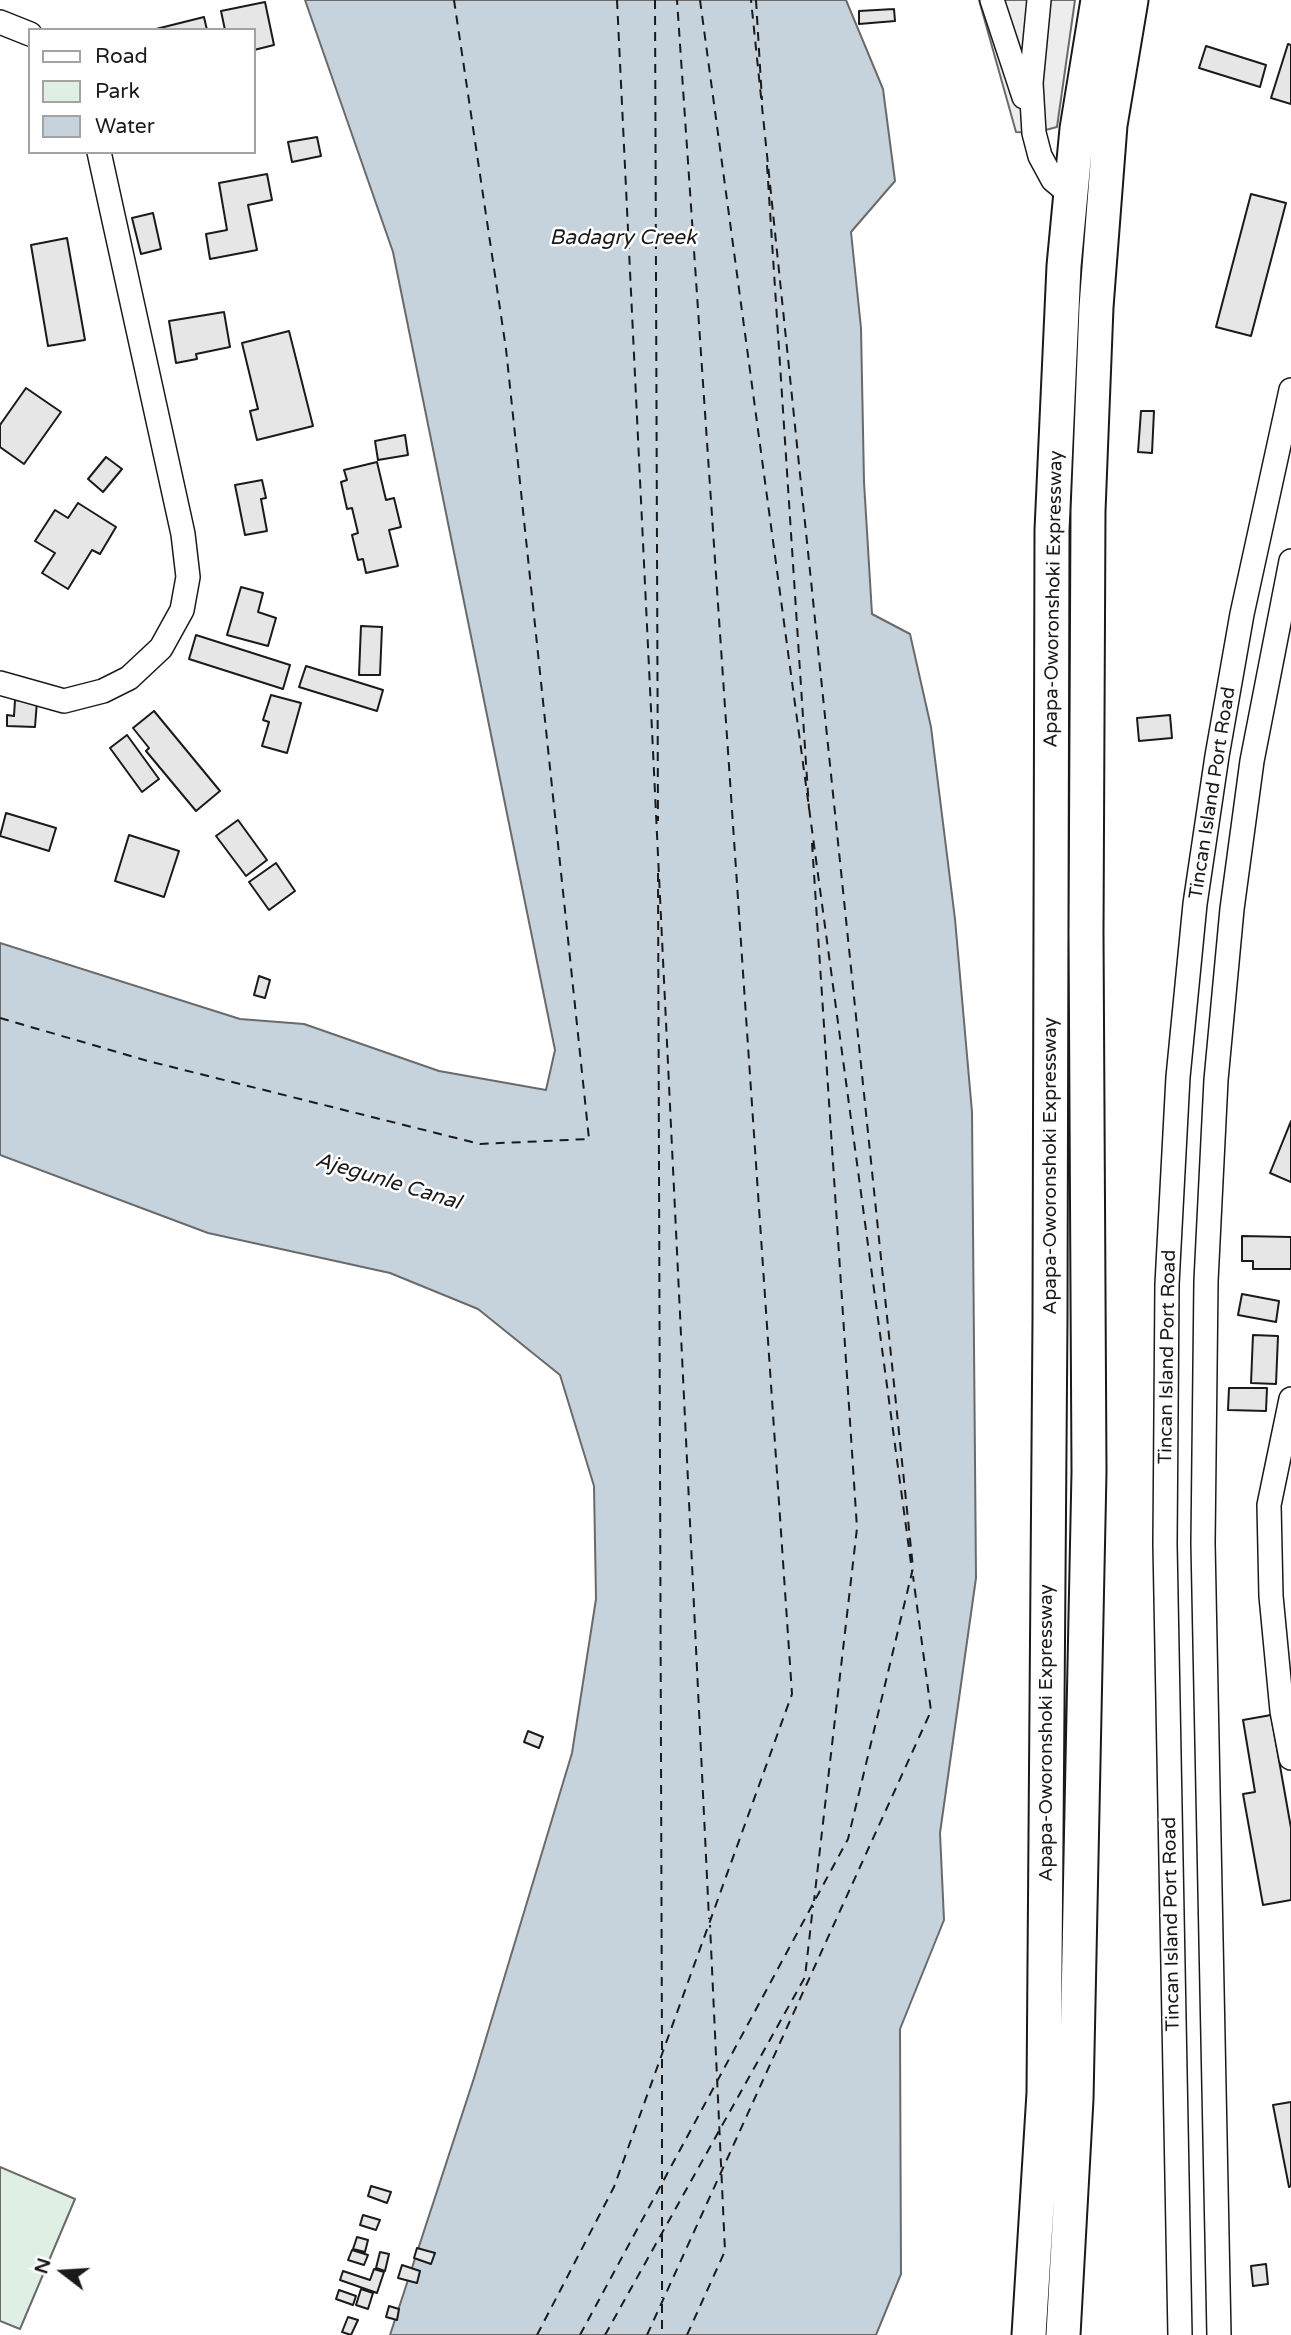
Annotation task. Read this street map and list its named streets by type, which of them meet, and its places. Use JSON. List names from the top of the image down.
{
  "streets": {
    "highway": ["Apapa-Oworonshoki Expressway"],
    "street": ["Tincan Island Port Road"]
  },
  "water": ["Badagry Creek", "Ajegunle Canal"],
  "legend": ["Road", "Park", "Water"],
  "north": "left"
}
